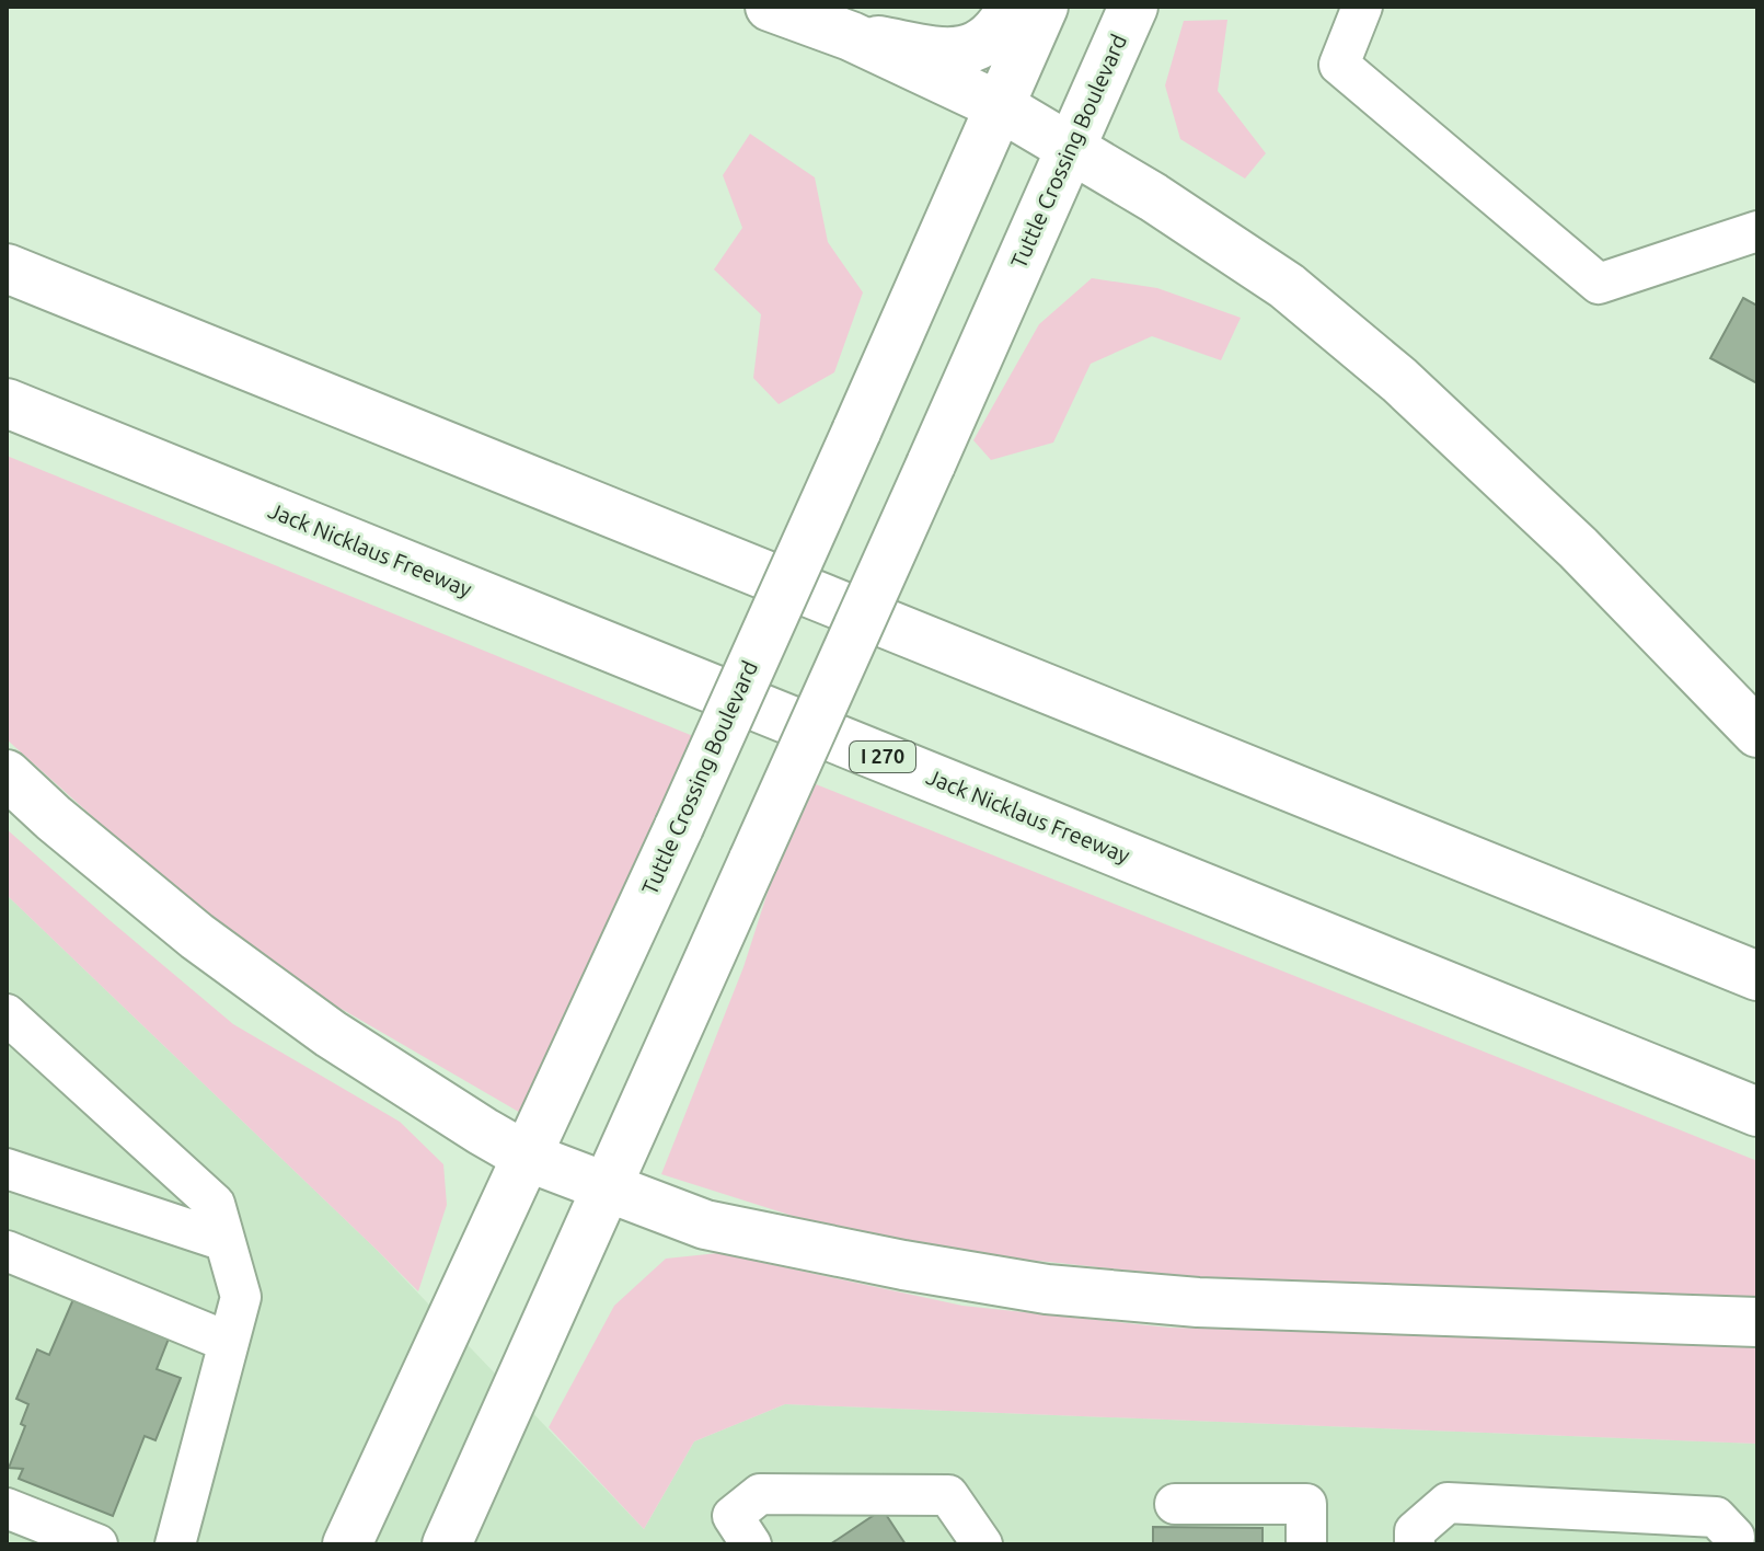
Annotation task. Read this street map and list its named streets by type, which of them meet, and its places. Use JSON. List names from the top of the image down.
{
  "streets": {
    "main road": ["Tuttle Crossing Boulevard", "Jack Nicklaus Freeway", "I 270"]
  }
}
